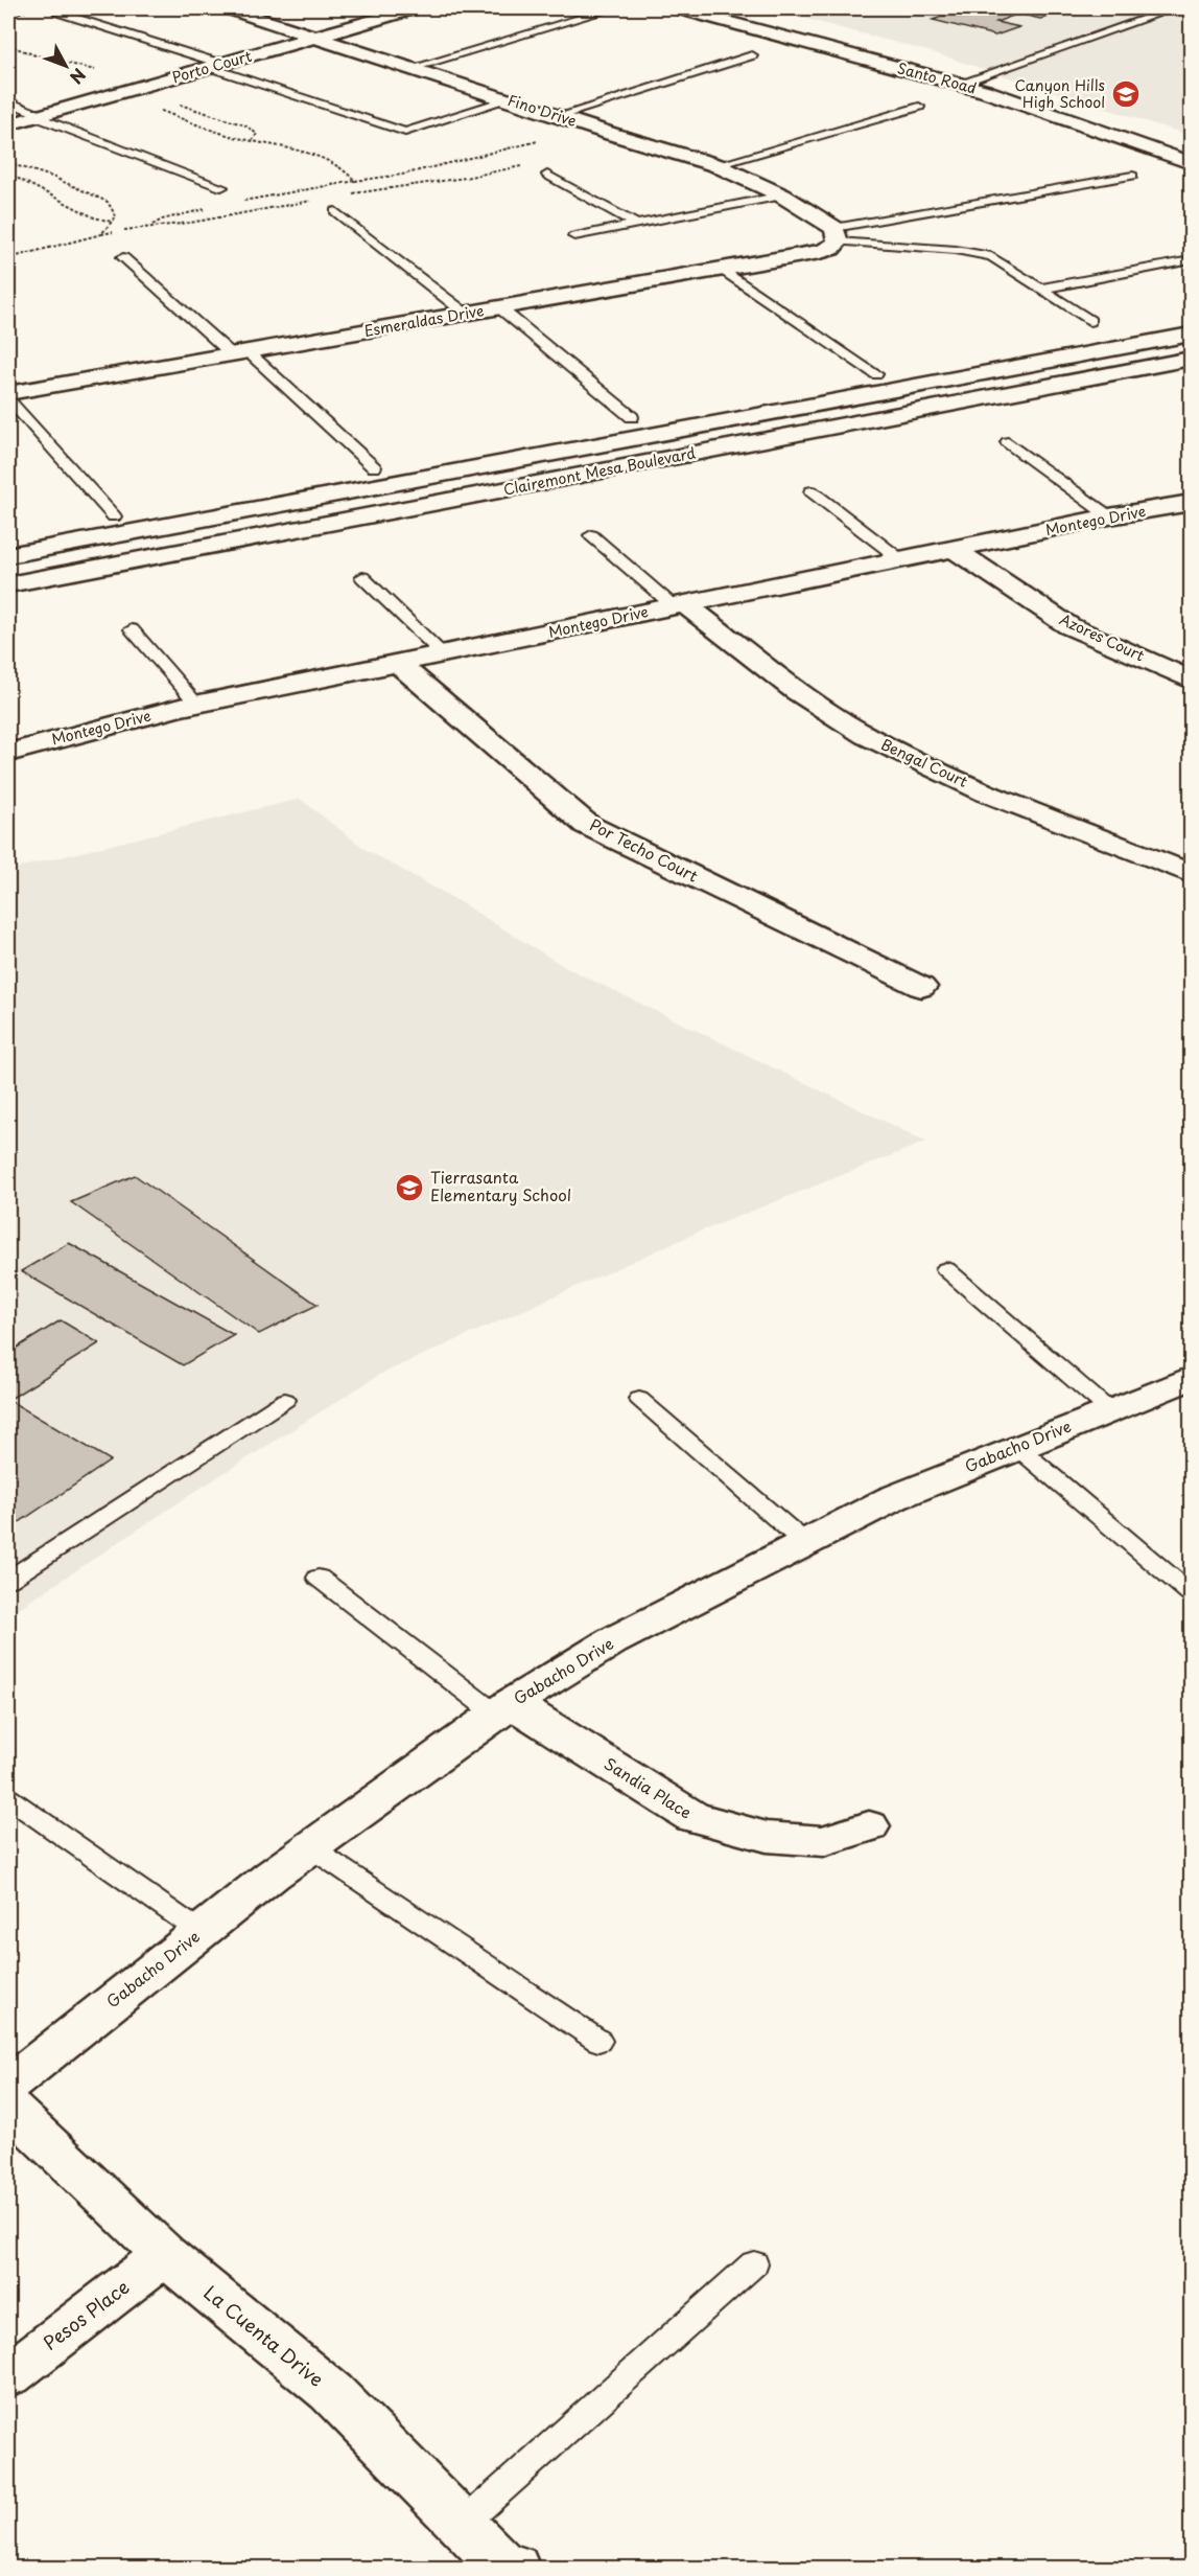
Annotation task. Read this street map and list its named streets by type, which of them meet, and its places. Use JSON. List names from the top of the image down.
{
  "streets": {
    "street": [
      "Porto Court",
      "Santo Road",
      "Fino Drive",
      "Esmeraldas Drive",
      "Clairemont Mesa Boulevard",
      "Montego Drive",
      "Azores Court",
      "Bengal Court",
      "Por Techo Court",
      "Gabacho Drive",
      "Sandia Place",
      "Pesos Place",
      "La Cuenta Drive"
    ]
  },
  "crossings": [
    ["Porto Court", "Fino Drive"],
    ["Fino Drive", "Esmeraldas Drive"],
    ["Montego Drive", "Azores Court"],
    ["Montego Drive", "Bengal Court"],
    ["Montego Drive", "Por Techo Court"],
    ["Gabacho Drive", "Sandia Place"],
    ["Pesos Place", "La Cuenta Drive"]
  ],
  "places": {
    "school or university": ["Canyon Hills High School", "Tierrasanta Elementary School"]
  },
  "north": "bottom right"
}
